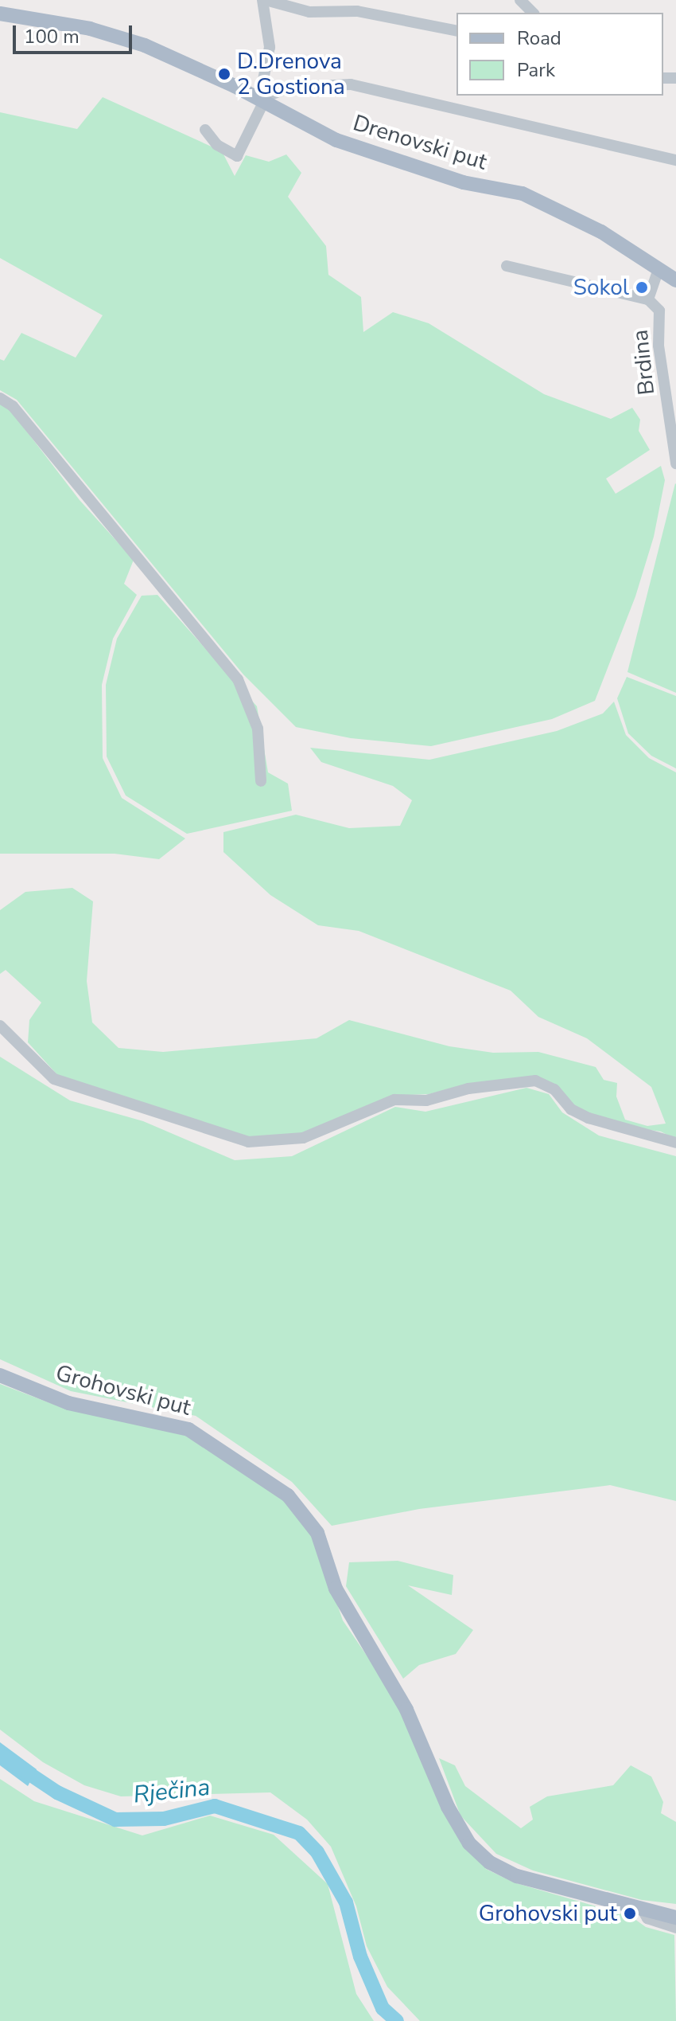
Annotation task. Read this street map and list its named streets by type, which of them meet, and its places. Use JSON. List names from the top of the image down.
{
  "streets": {
    "main road": ["Drenovski put", "Grohovski put"],
    "street": ["Brdina"]
  },
  "crossings": [
    ["Drenovski put", "Brdina"]
  ],
  "water": ["Rječina"],
  "places": ["D.Drenova 2 Gostiona", "Sokol", "Grohovski put"],
  "legend": ["Road", "Park"],
  "scale_bar": "100 m"
}
